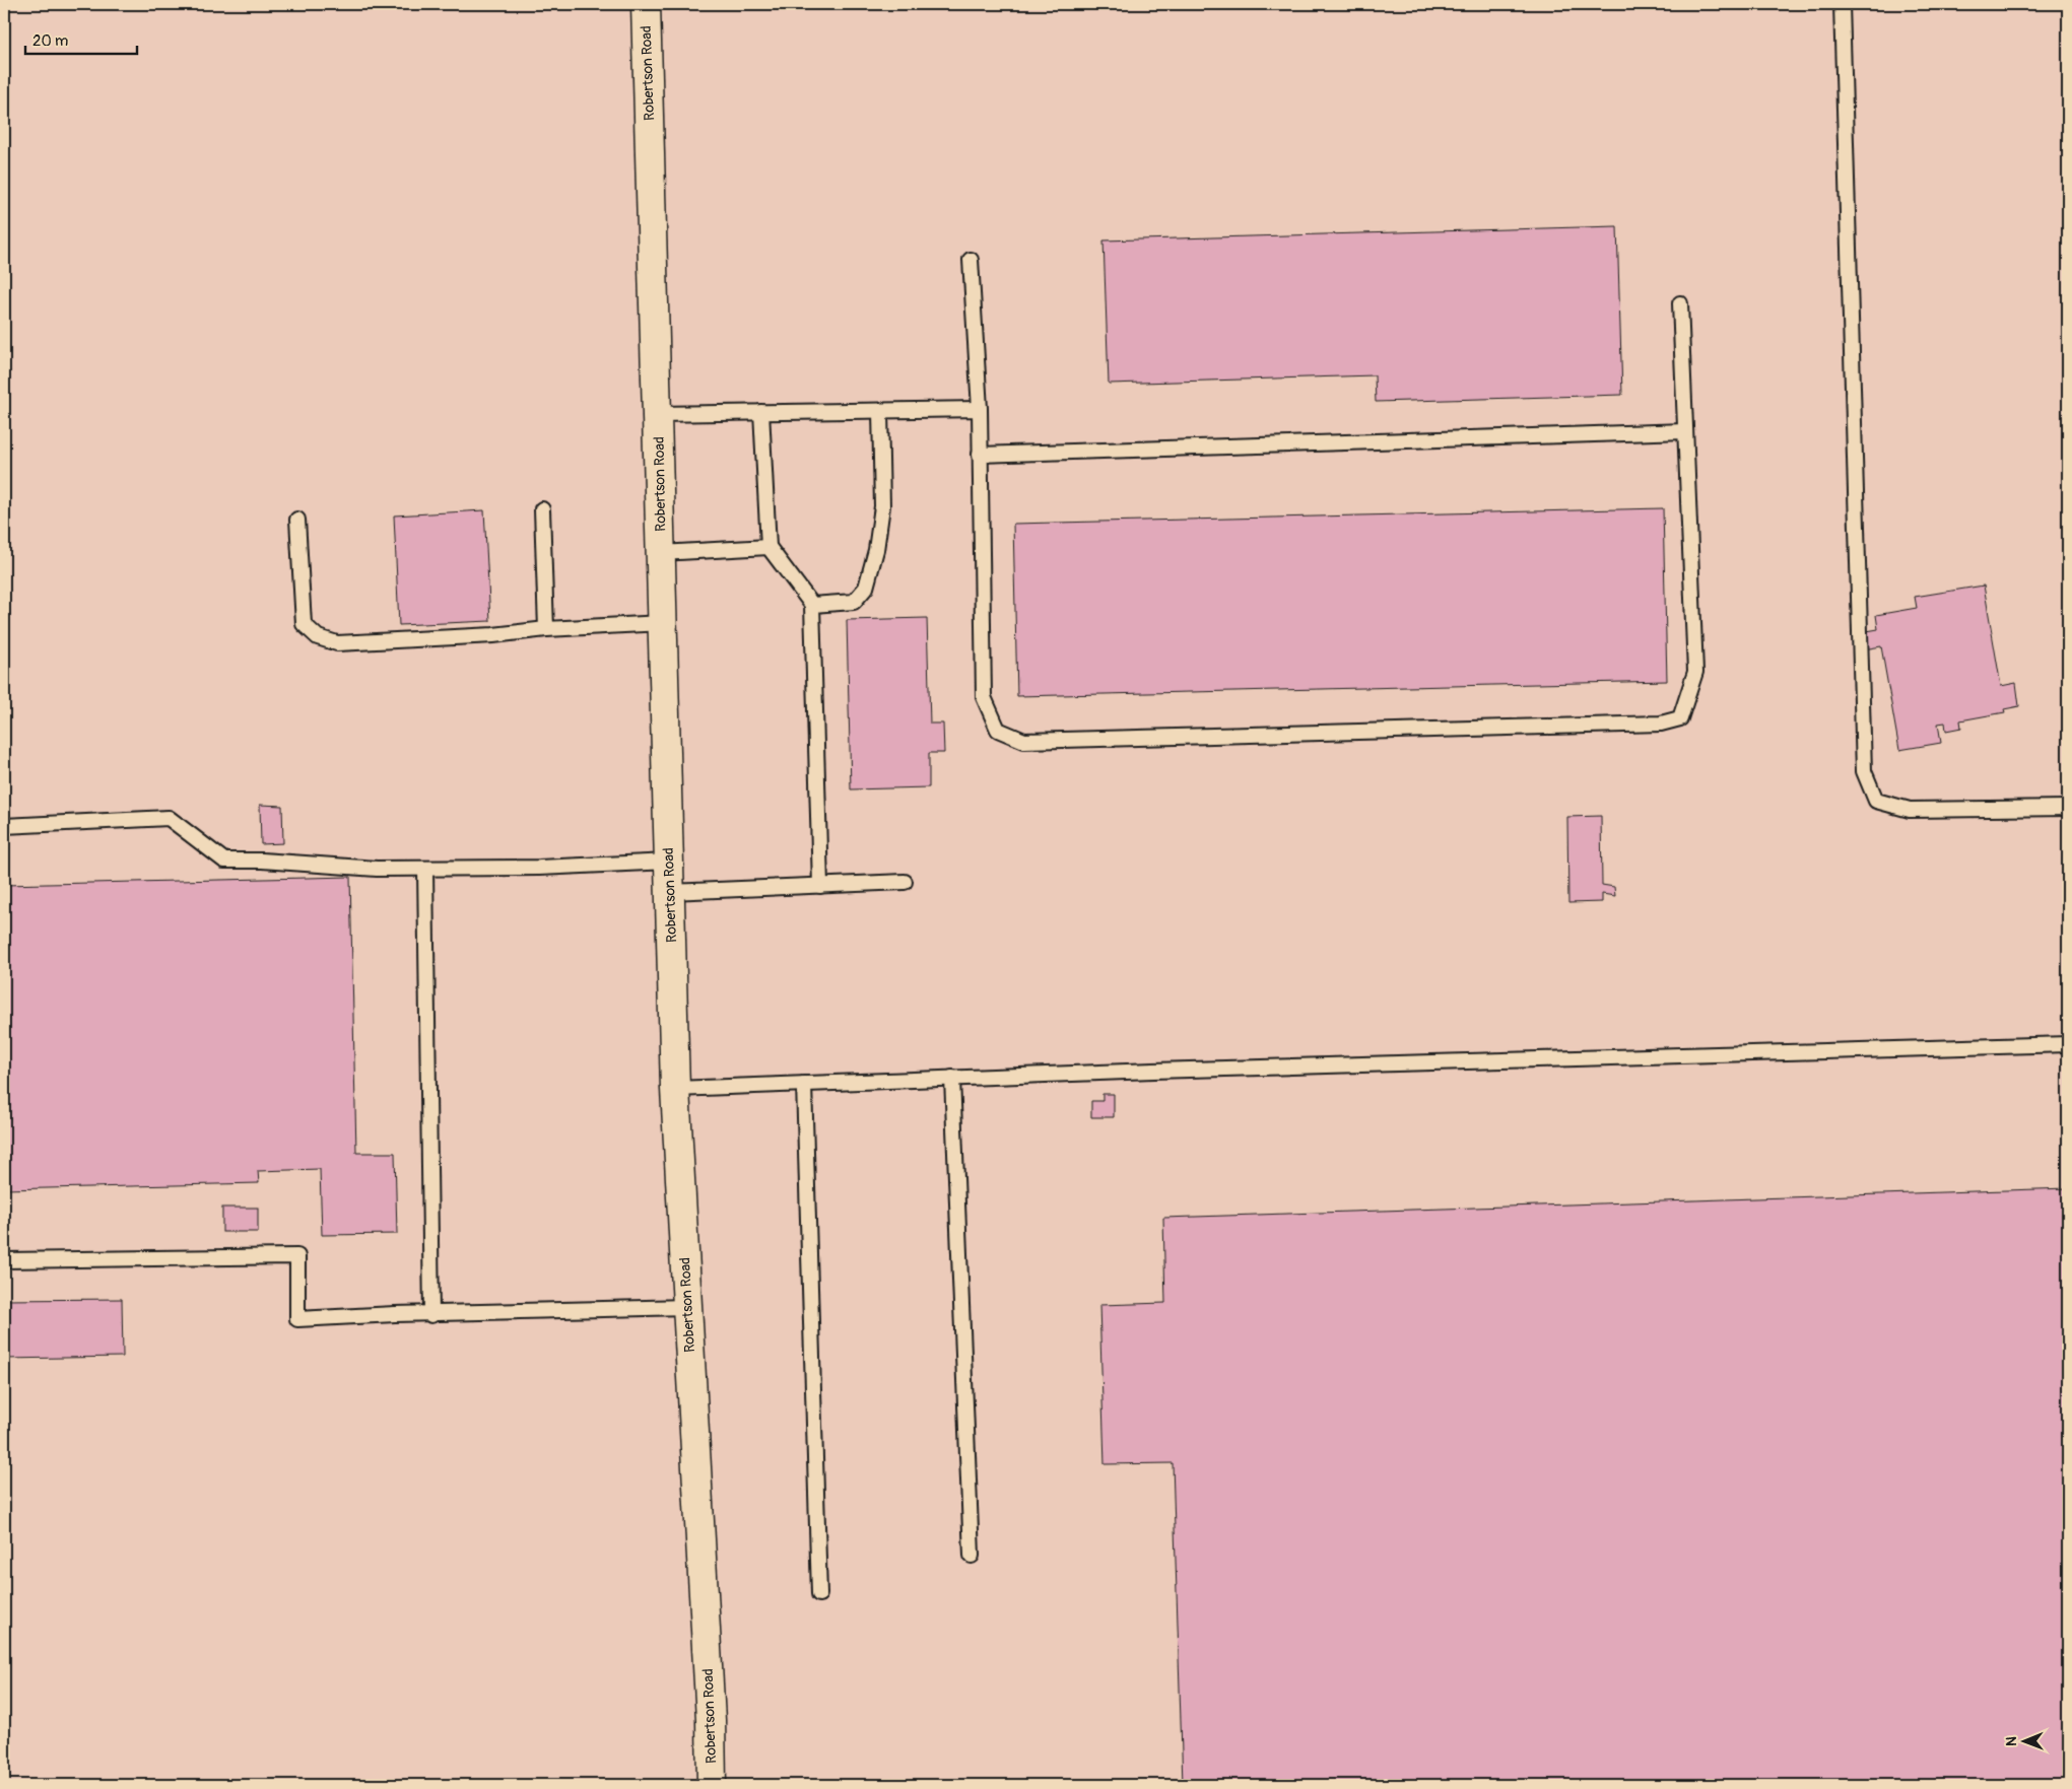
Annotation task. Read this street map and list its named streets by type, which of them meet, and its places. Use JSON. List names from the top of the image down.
{
  "streets": {
    "street": ["Robertson Road"]
  },
  "scale_bar": "20 m",
  "north": "left"
}
